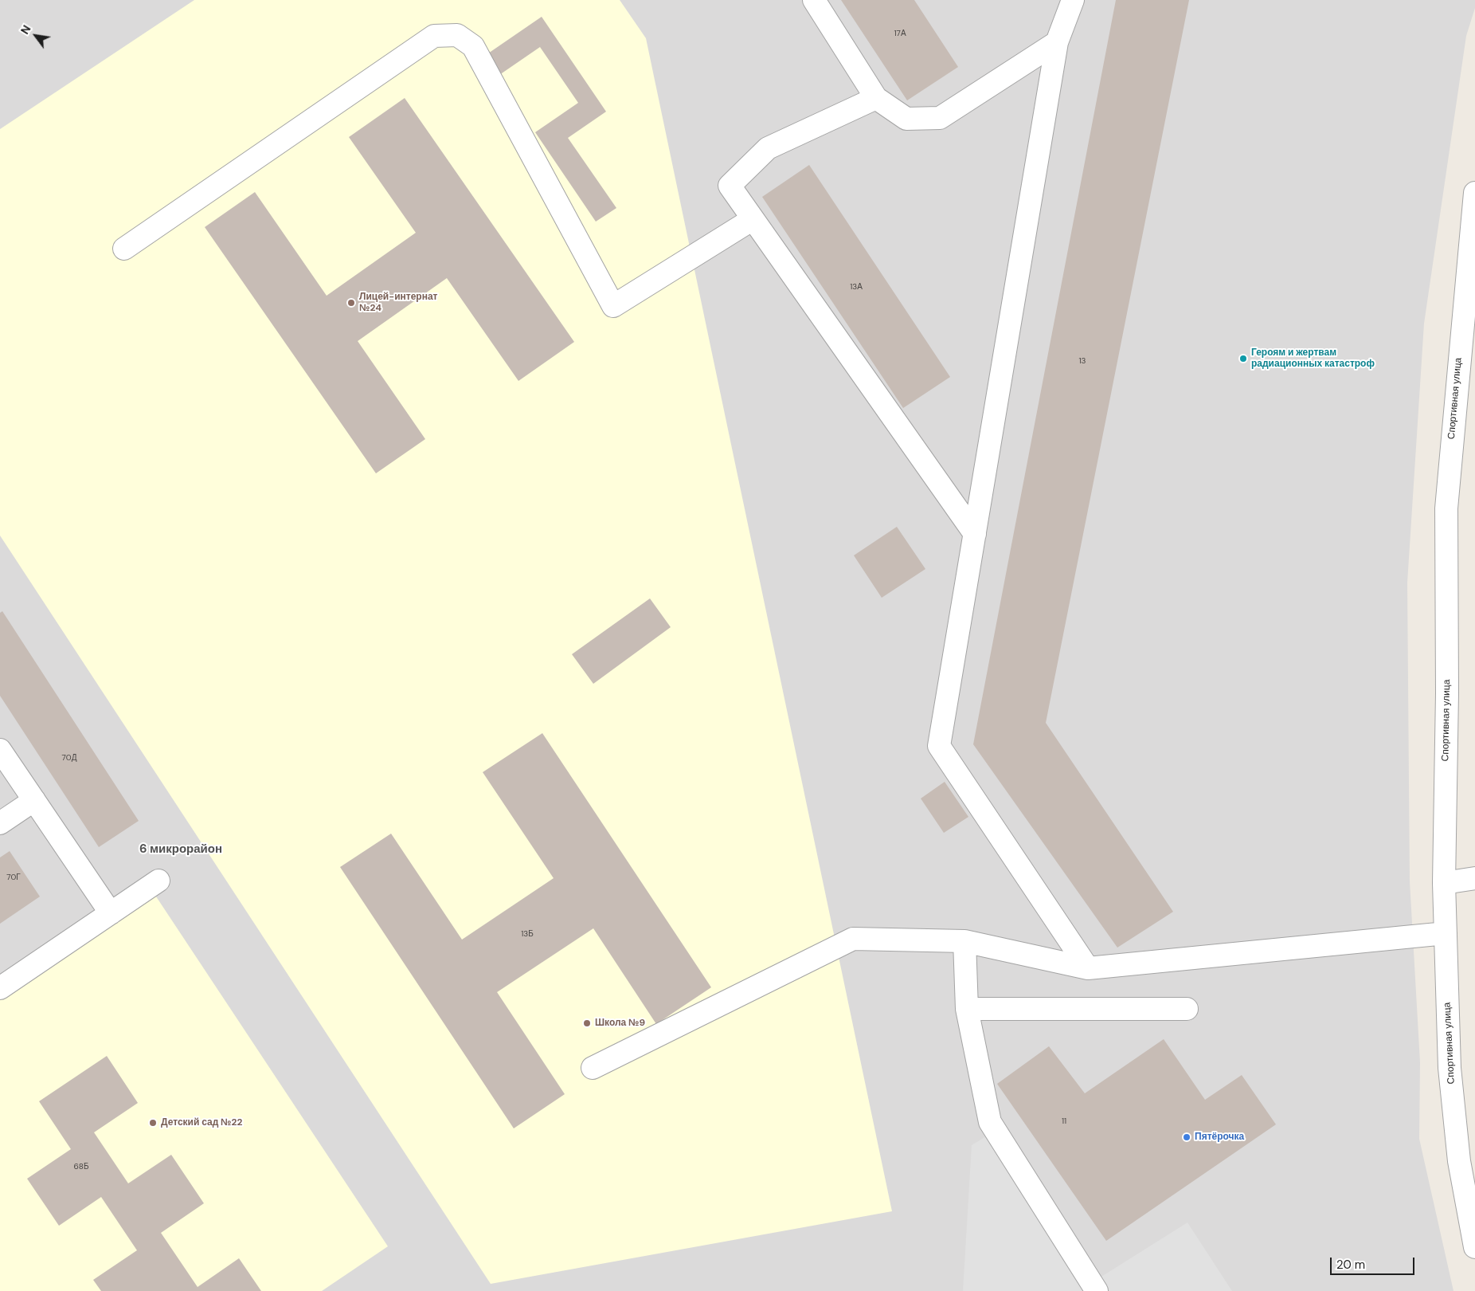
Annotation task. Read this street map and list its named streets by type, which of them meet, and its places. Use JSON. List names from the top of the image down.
{
  "streets": {
    "street": ["Спортивная улица"]
  },
  "districts": ["6 микрорайон"],
  "places": [
    "Лицей-интернат №24",
    "Героям и жертвам радиационных катастроф",
    "Школа №9",
    "Детский сад №22",
    "Пятёрочка"
  ],
  "house_numbers": [
    "17А",
    "13А",
    "13",
    "70Д",
    "70Г",
    "13Б",
    "11",
    "68Б"
  ],
  "scale_bar": "20 m",
  "north": "top left"
}
